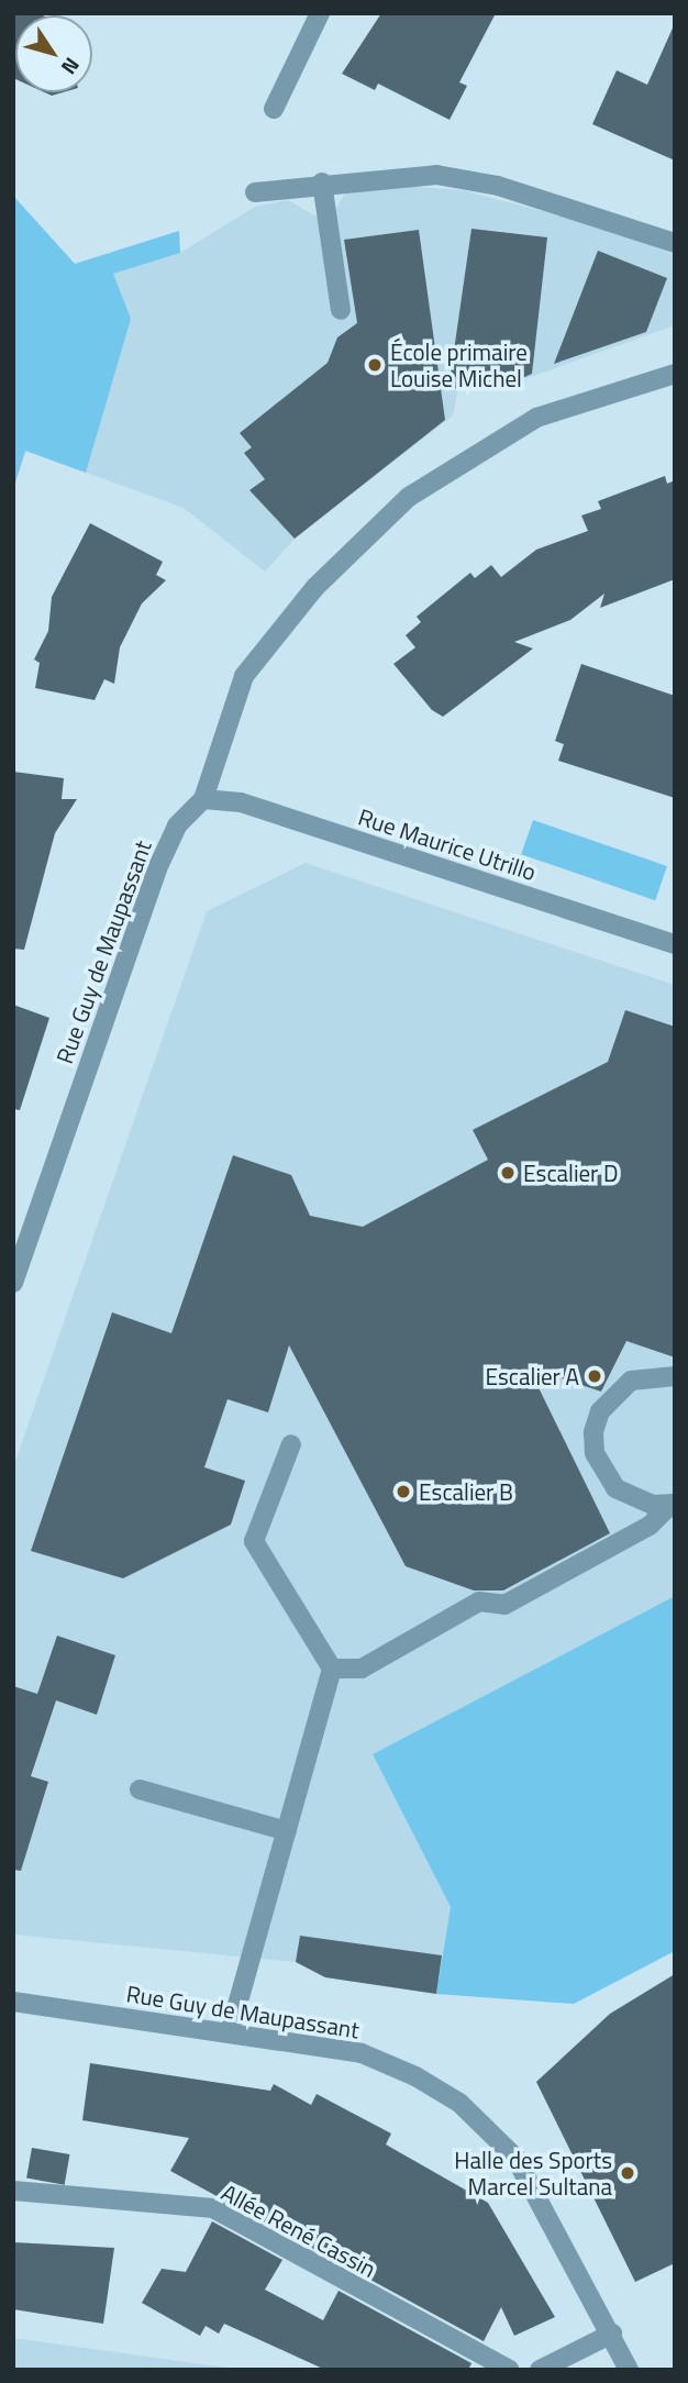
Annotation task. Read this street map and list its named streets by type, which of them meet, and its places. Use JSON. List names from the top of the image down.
{
  "streets": {
    "street": ["Rue Maurice Utrillo", "Rue Guy de Maupassant", "Allée René Cassin"]
  },
  "crossings": [
    ["Rue Maurice Utrillo", "Rue Guy de Maupassant"]
  ],
  "places": [
    "École primaire Louise Michel",
    "Escalier D",
    "Escalier A",
    "Escalier B",
    "Halle des Sports Marcel Sultana"
  ],
  "north": "bottom right"
}
